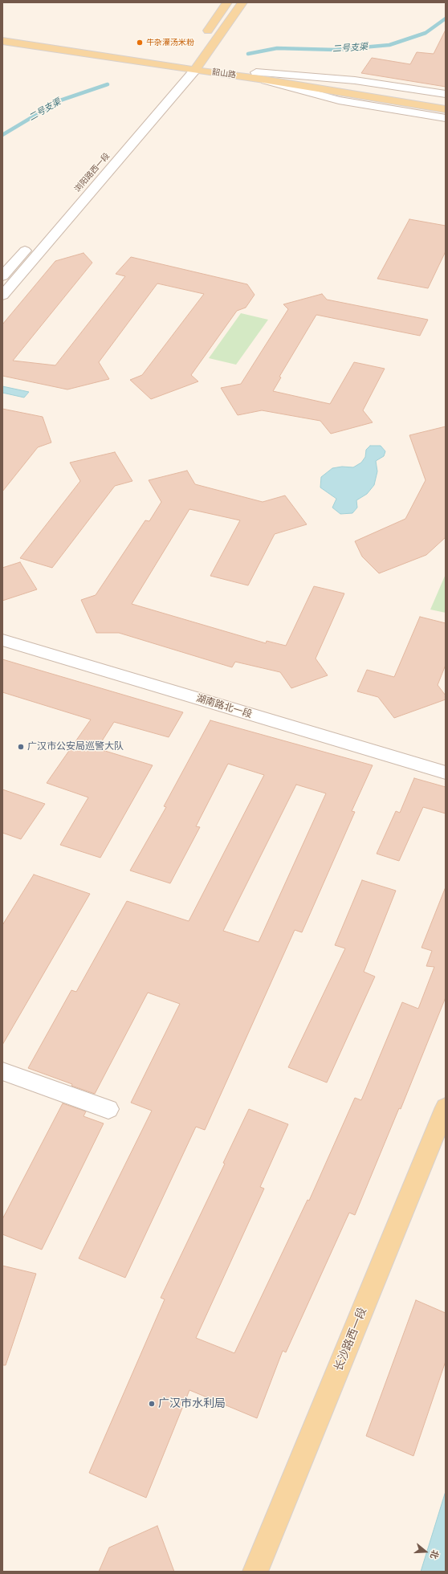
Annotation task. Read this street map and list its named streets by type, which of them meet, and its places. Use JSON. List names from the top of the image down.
{
  "streets": {
    "main road": ["韶山路", "长沙路西一段"],
    "street": ["湖南路北一段"]
  },
  "water": ["二号支渠"],
  "places": ["牛杂灌汤米粉", "广汉市公安局巡警大队", "广汉市水利局"],
  "north": "right"
}
